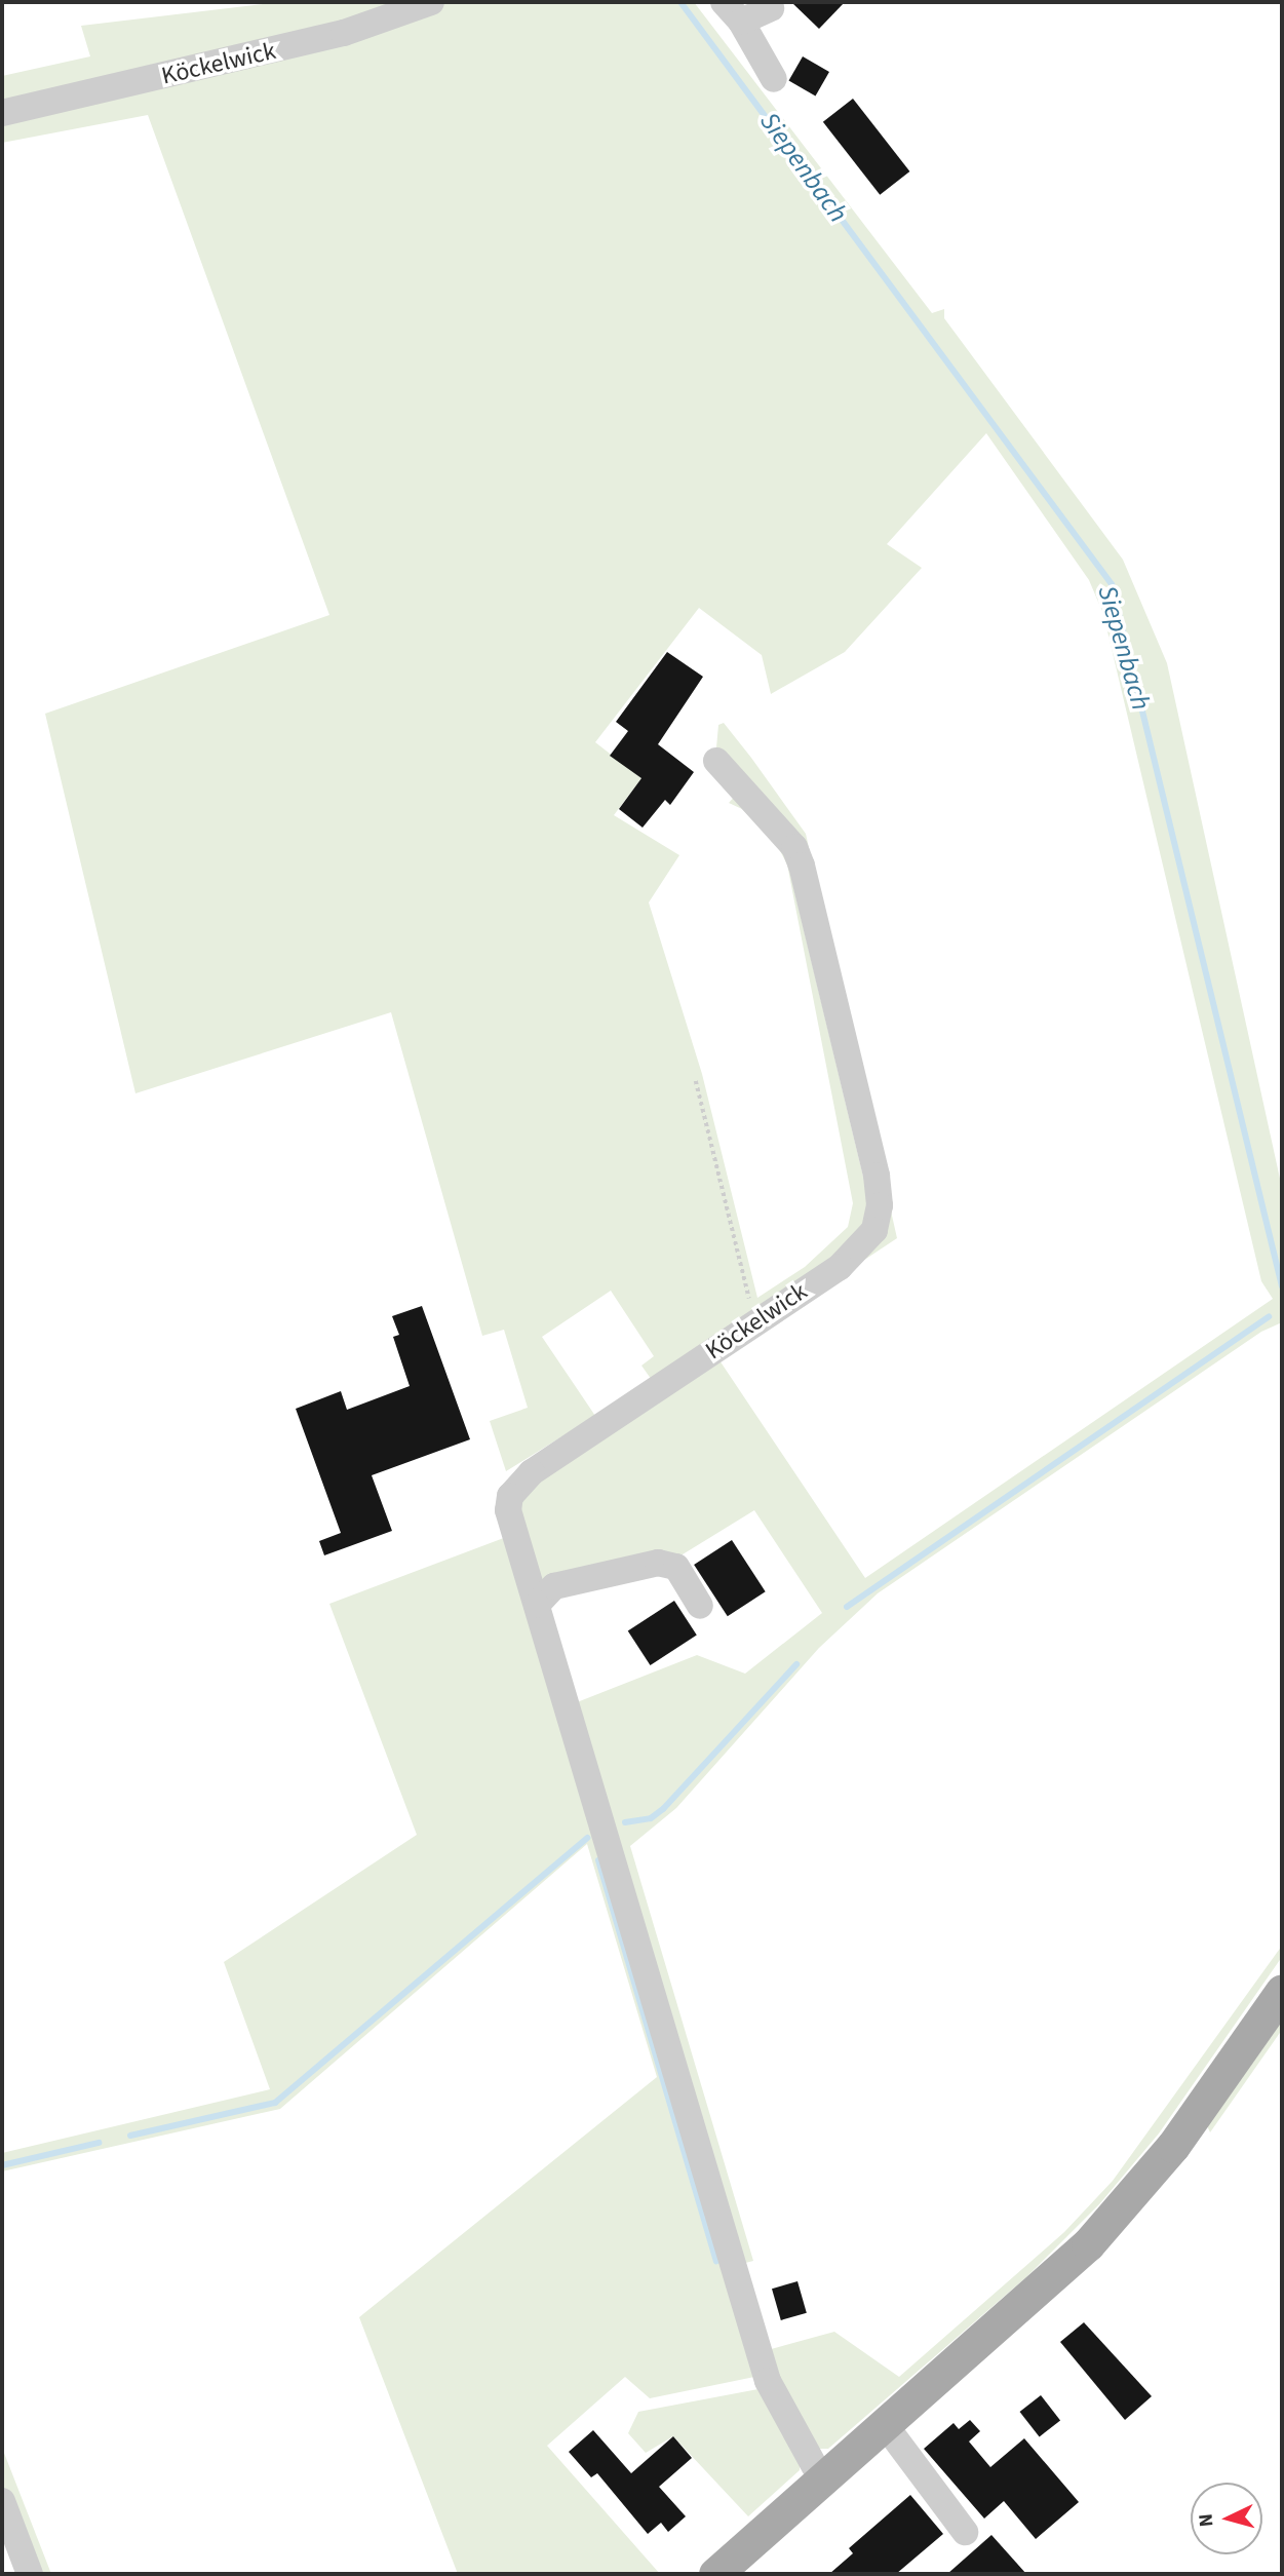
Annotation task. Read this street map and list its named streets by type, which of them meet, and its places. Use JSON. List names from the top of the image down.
{
  "streets": {
    "street": ["Köckelwick"]
  },
  "water": ["Siepenbach"],
  "north": "left"
}
